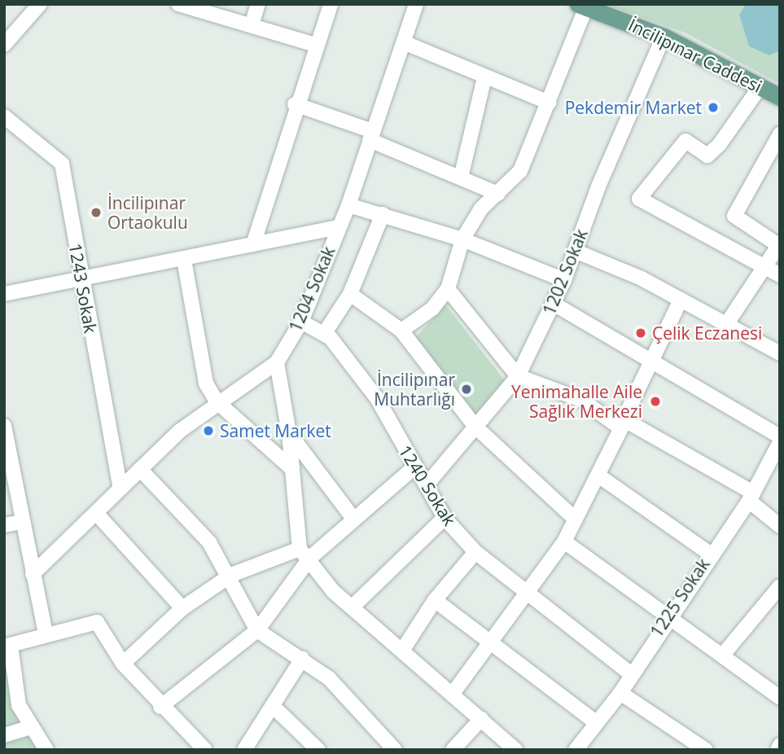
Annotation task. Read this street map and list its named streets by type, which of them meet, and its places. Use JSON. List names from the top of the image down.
{
  "streets": {
    "main road": ["İncilipınar Caddesi"],
    "street": [
      "1202 Sokak",
      "1243 Sokak",
      "1204 Sokak",
      "1240 Sokak",
      "1225 Sokak"
    ]
  },
  "crossings": [
    ["İncilipınar Caddesi", "1202 Sokak"],
    ["1202 Sokak", "1240 Sokak"],
    ["1243 Sokak", "1204 Sokak"],
    ["1204 Sokak", "1240 Sokak"],
    ["1240 Sokak", "1225 Sokak"]
  ],
  "places": [
    "Pekdemir Market",
    "İncilipınar Ortaokulu",
    "Çelik Eczanesi",
    "İncilipınar Muhtarlığı",
    "Yenimahalle Aile Sağlık Merkezi",
    "Samet Market"
  ]
}
